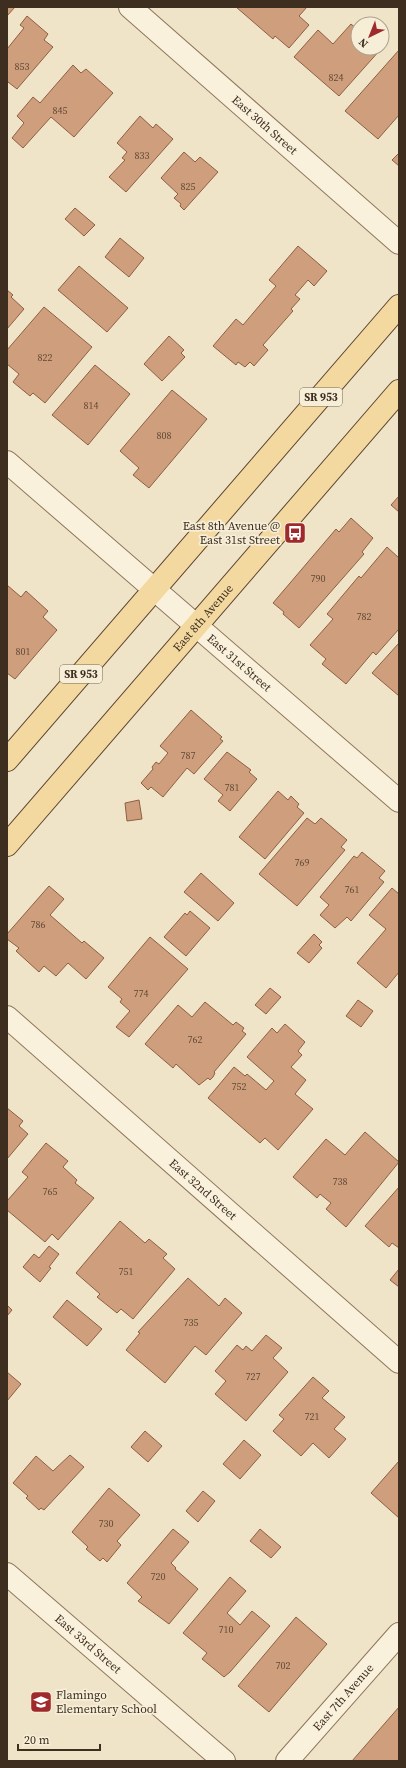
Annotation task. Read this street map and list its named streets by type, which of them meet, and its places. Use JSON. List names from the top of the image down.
{
  "streets": {
    "main road": ["SR 953", "East 8th Avenue"],
    "street": [
      "East 30th Street",
      "East 31st Street",
      "East 32nd Street",
      "East 33rd Street",
      "East 7th Avenue"
    ]
  },
  "crossings": [
    ["SR 953", "East 31st Street"],
    ["East 8th Avenue", "East 31st Street"]
  ],
  "places": {
    "bus stop": ["East 8th Avenue @ East 31st Street"],
    "school or university": ["Flamingo Elementary School"]
  },
  "house_numbers": [
    "853",
    "824",
    "845",
    "833",
    "825",
    "822",
    "814",
    "808",
    "790",
    "782",
    "801",
    "787",
    "781",
    "769",
    "761",
    "786",
    "774",
    "762",
    "752",
    "738",
    "765",
    "751",
    "735",
    "727",
    "721",
    "730",
    "720",
    "710",
    "702"
  ],
  "scale_bar": "20 m",
  "north": "bottom left"
}
